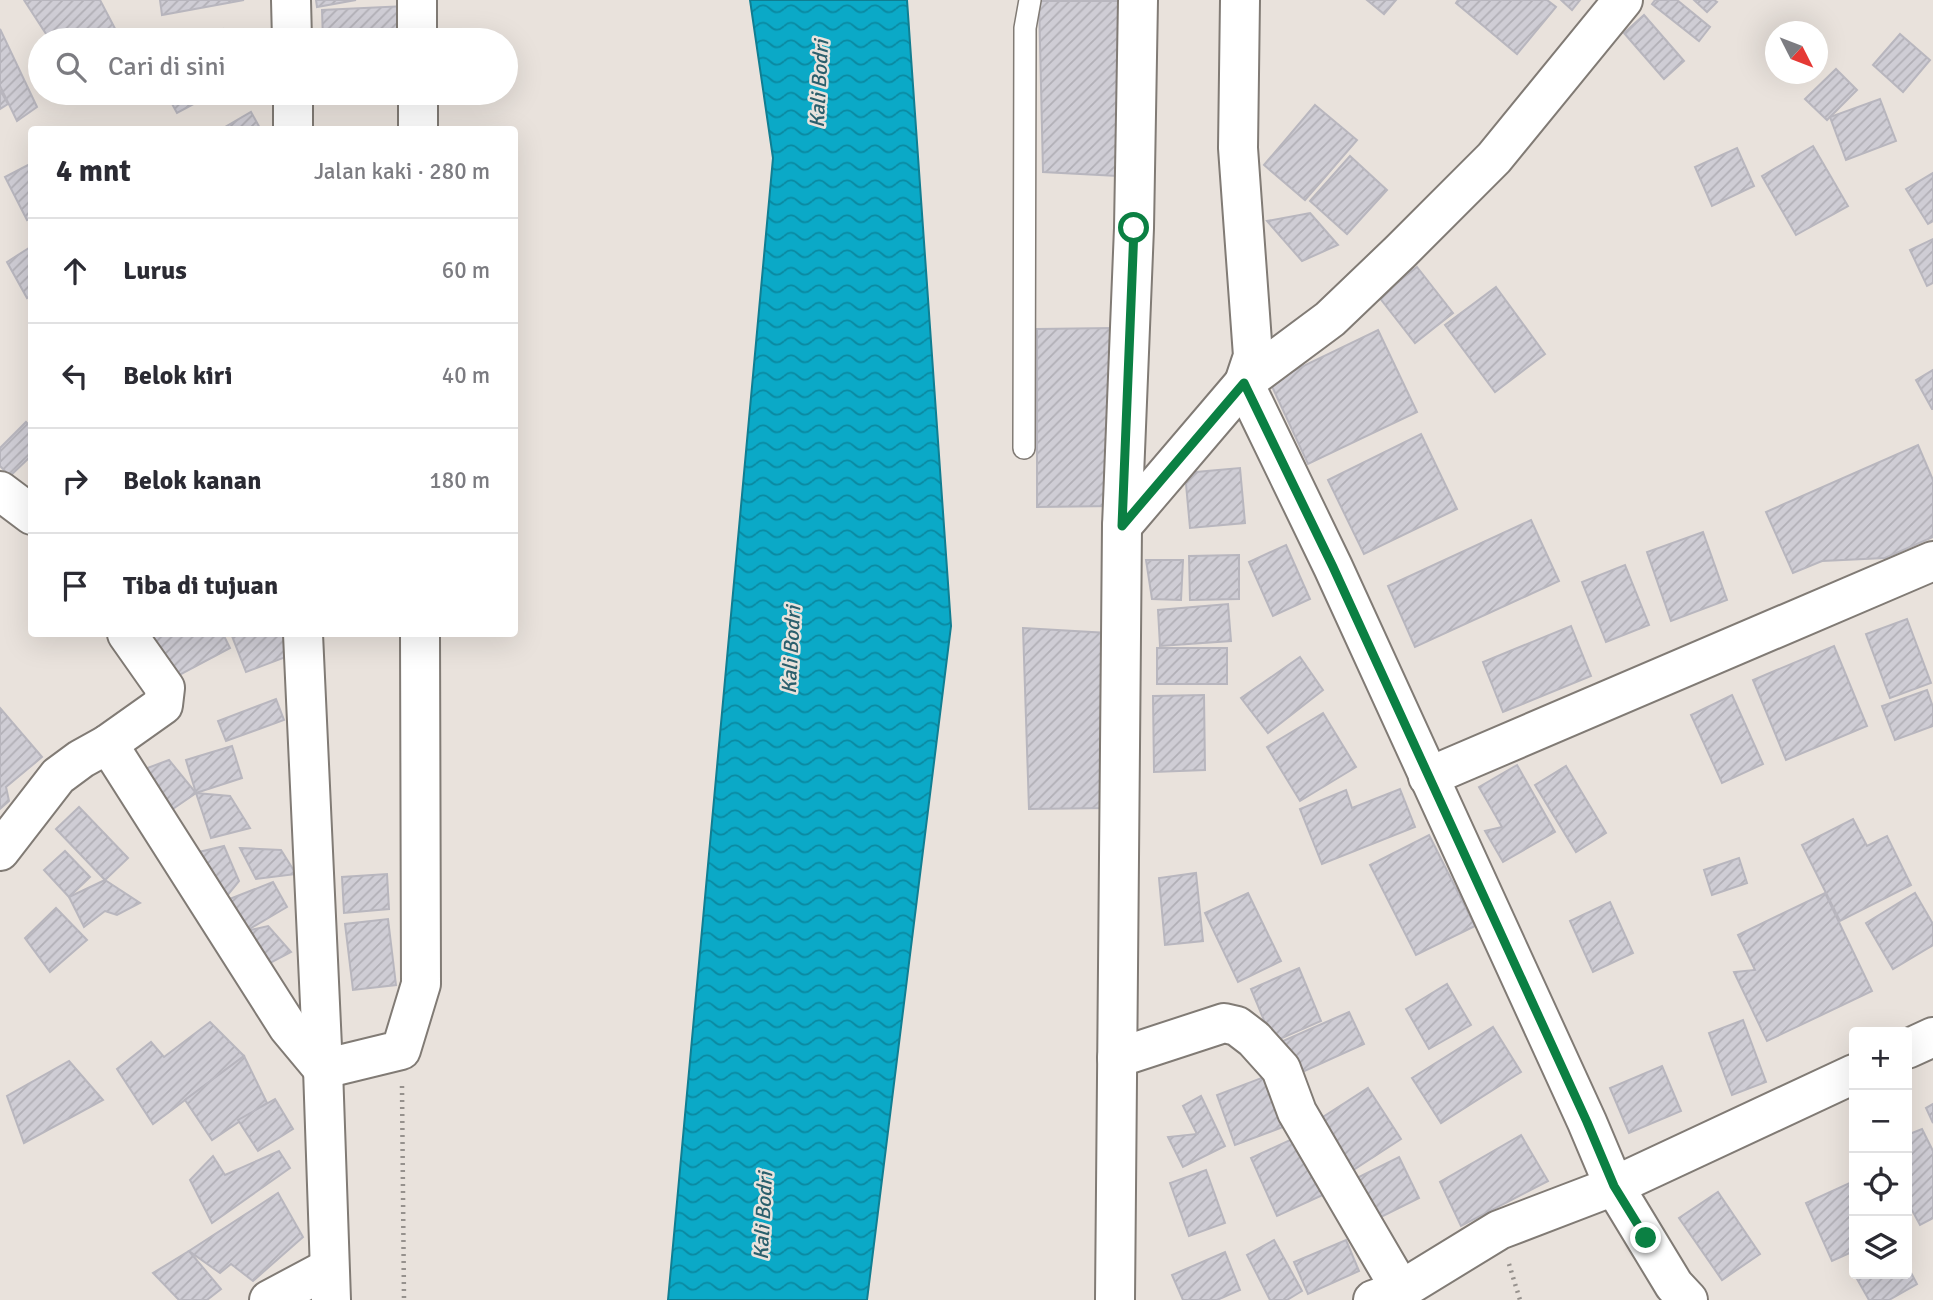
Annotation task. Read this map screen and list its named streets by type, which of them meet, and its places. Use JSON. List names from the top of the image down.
{
  "water": ["Kali Bodri"],
  "north": "bottom right",
  "page": {
    "search": "Cari di sini",
    "heading": ["4 mnt", "Jalan kaki · 280 m"],
    "list": [
      ["Lurus", "60 m"],
      ["Belok kiri", "40 m"],
      ["Belok kanan", "180 m"],
      "Tiba di tujuan"
    ],
    "map_buttons": ["+", "−"]
  }
}
